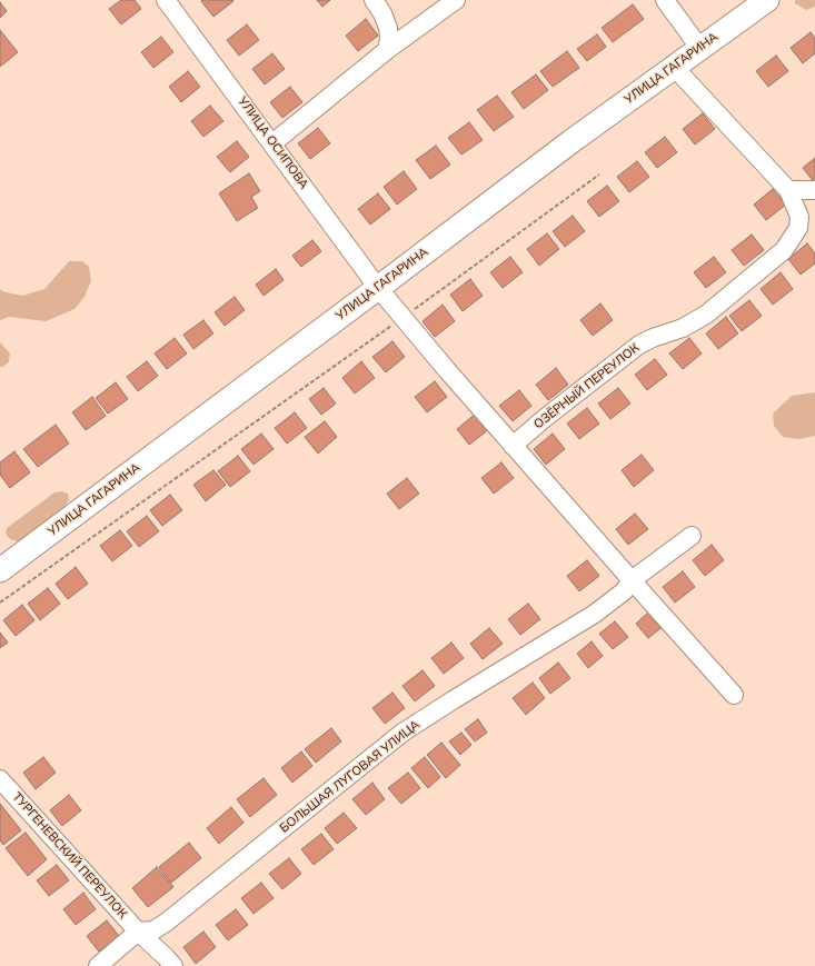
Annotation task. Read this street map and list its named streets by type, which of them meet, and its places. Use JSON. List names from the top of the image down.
{
  "streets": {
    "main road": ["УЛИЦА ГАГАРИНА"],
    "street": [
      "УЛИЦА ОСИПОВА",
      "ОЗЁРНЫЙ ПЕРЕУЛОК",
      "БОЛЬШАЯ ЛУГОВАЯ УЛИЦА",
      "ТУРГЕНЕВСКИЙ ПЕРЕУЛОК"
    ]
  },
  "crossings": [
    ["УЛИЦА ГАГАРИНА", "УЛИЦА ОСИПОВА"],
    ["УЛИЦА ОСИПОВА", "ОЗЁРНЫЙ ПЕРЕУЛОК"],
    ["УЛИЦА ОСИПОВА", "БОЛЬШАЯ ЛУГОВАЯ УЛИЦА"],
    ["БОЛЬШАЯ ЛУГОВАЯ УЛИЦА", "ТУРГЕНЕВСКИЙ ПЕРЕУЛОК"]
  ]
}
